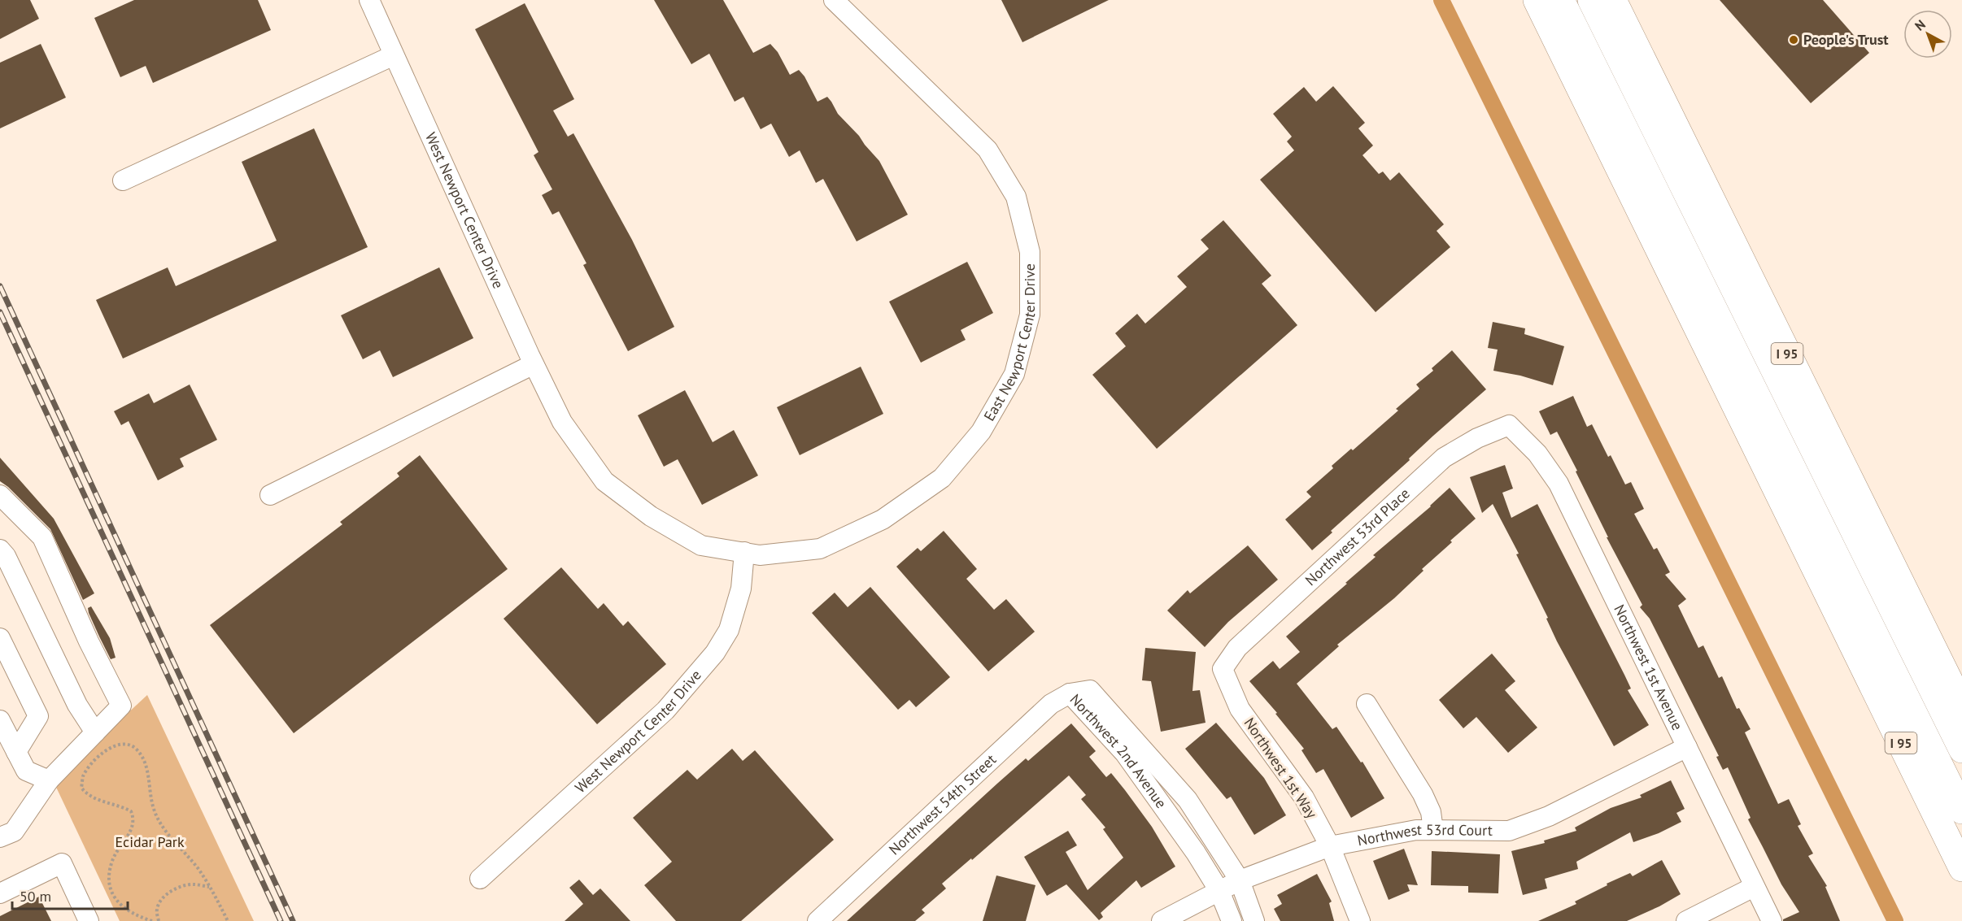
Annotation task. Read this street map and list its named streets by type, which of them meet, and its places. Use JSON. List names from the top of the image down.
{
  "streets": {
    "highway": ["I 95"],
    "street": [
      "West Newport Center Drive",
      "East Newport Center Drive",
      "Northwest 53rd Place",
      "Northwest 1st Avenue",
      "Northwest 2nd Avenue",
      "Northwest 1st Way",
      "Northwest 54th Street",
      "Northwest 53rd Court"
    ]
  },
  "crossings": [
    ["West Newport Center Drive", "East Newport Center Drive"],
    ["Northwest 53rd Place", "Northwest 1st Avenue"],
    ["Northwest 53rd Place", "Northwest 1st Way"],
    ["Northwest 1st Avenue", "Northwest 53rd Court"],
    ["Northwest 2nd Avenue", "Northwest 54th Street"],
    ["Northwest 2nd Avenue", "Northwest 53rd Court"],
    ["Northwest 1st Way", "Northwest 53rd Court"]
  ],
  "parks": ["Ecidar Park"],
  "places": ["People's Trust"],
  "scale_bar": "50 m",
  "north": "top left"
}
